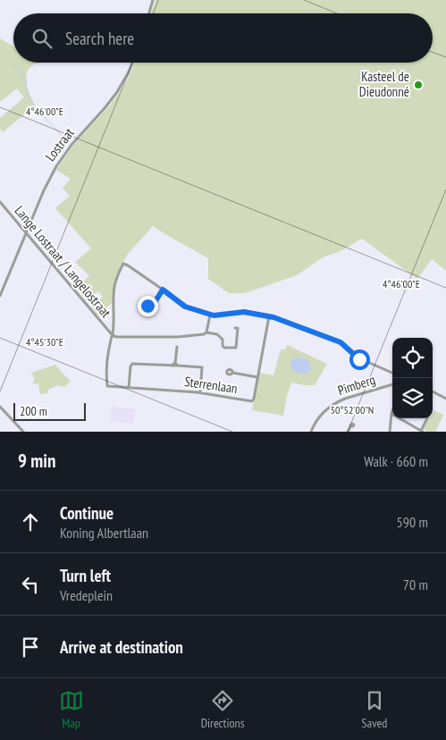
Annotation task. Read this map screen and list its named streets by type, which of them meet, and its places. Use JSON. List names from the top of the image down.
{
  "streets": {
    "street": [
      "Lostraat",
      "Lange Lostraat / Langelostraat",
      "Sterrenlaan",
      "Pimberg"
    ]
  },
  "crossings": [
    ["Lostraat", "Lange Lostraat / Langelostraat"],
    ["Lange Lostraat / Langelostraat", "Sterrenlaan"]
  ],
  "places": ["Kasteel de Dieudonné"],
  "scale_bar": "200 m",
  "page": {
    "search": "Search here",
    "scale": "200 m",
    "heading": ["9 min", "Walk · 660 m"],
    "list": [
      ["Continue", "Koning Albertlaan", "590 m"],
      ["Turn left", "Vredeplein", "70 m"],
      "Arrive at destination"
    ],
    "nav": ["Map", "Directions", "Saved"]
  },
  "coordinates": ["4°46'00\"E", "4°45'30\"E", "50°52'00\"N"]
}
